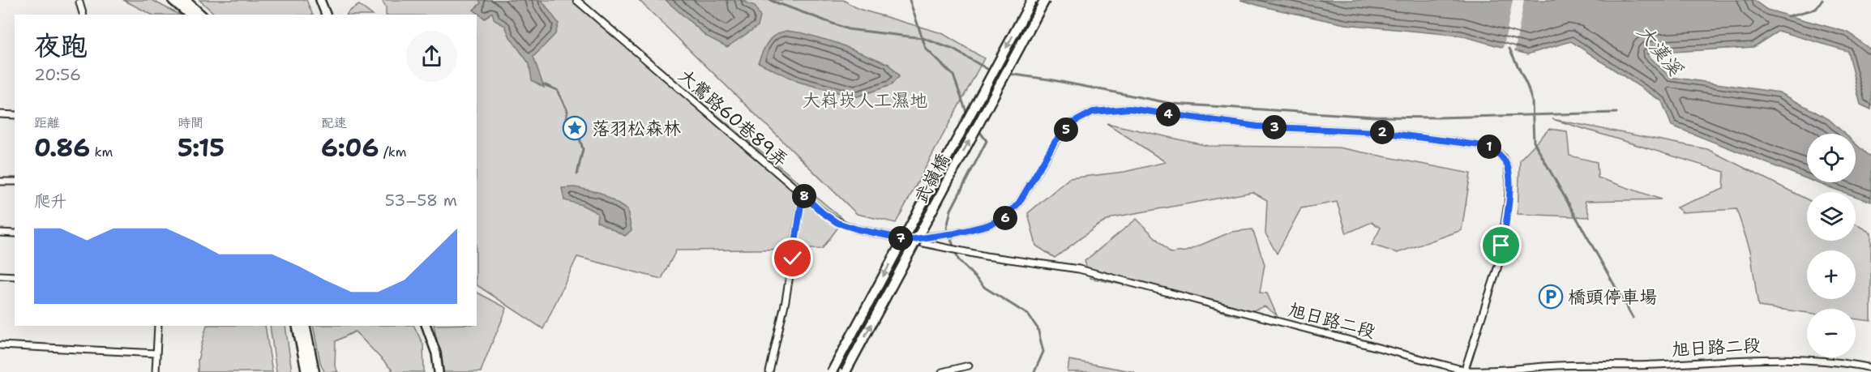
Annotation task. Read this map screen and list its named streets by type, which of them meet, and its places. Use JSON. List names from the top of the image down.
{
  "streets": {
    "main road": ["武嶺橋"],
    "street": ["大鶯路60巷89弄", "旭日路二段"]
  },
  "crossings": [
    ["大鶯路60巷89弄", "旭日路二段"]
  ],
  "water": ["大漢溪"],
  "parks": ["大嵙崁人工濕地"],
  "places": {
    "place": ["落羽松森林"],
    "parking": ["橋頭停車場"]
  },
  "page": {
    "heading": ["夜跑", "20:56"],
    "stats": [
      ["距離", "0.86 km"],
      ["時間", "5:15"],
      ["配速", "6:06 /km"]
    ],
    "pins": [
      "4",
      "3",
      "5",
      "2",
      "1",
      "8",
      "6",
      "7"
    ],
    "map_buttons": ["+", "−"],
    "chart": ["爬升", "53–58 m"]
  }
}
